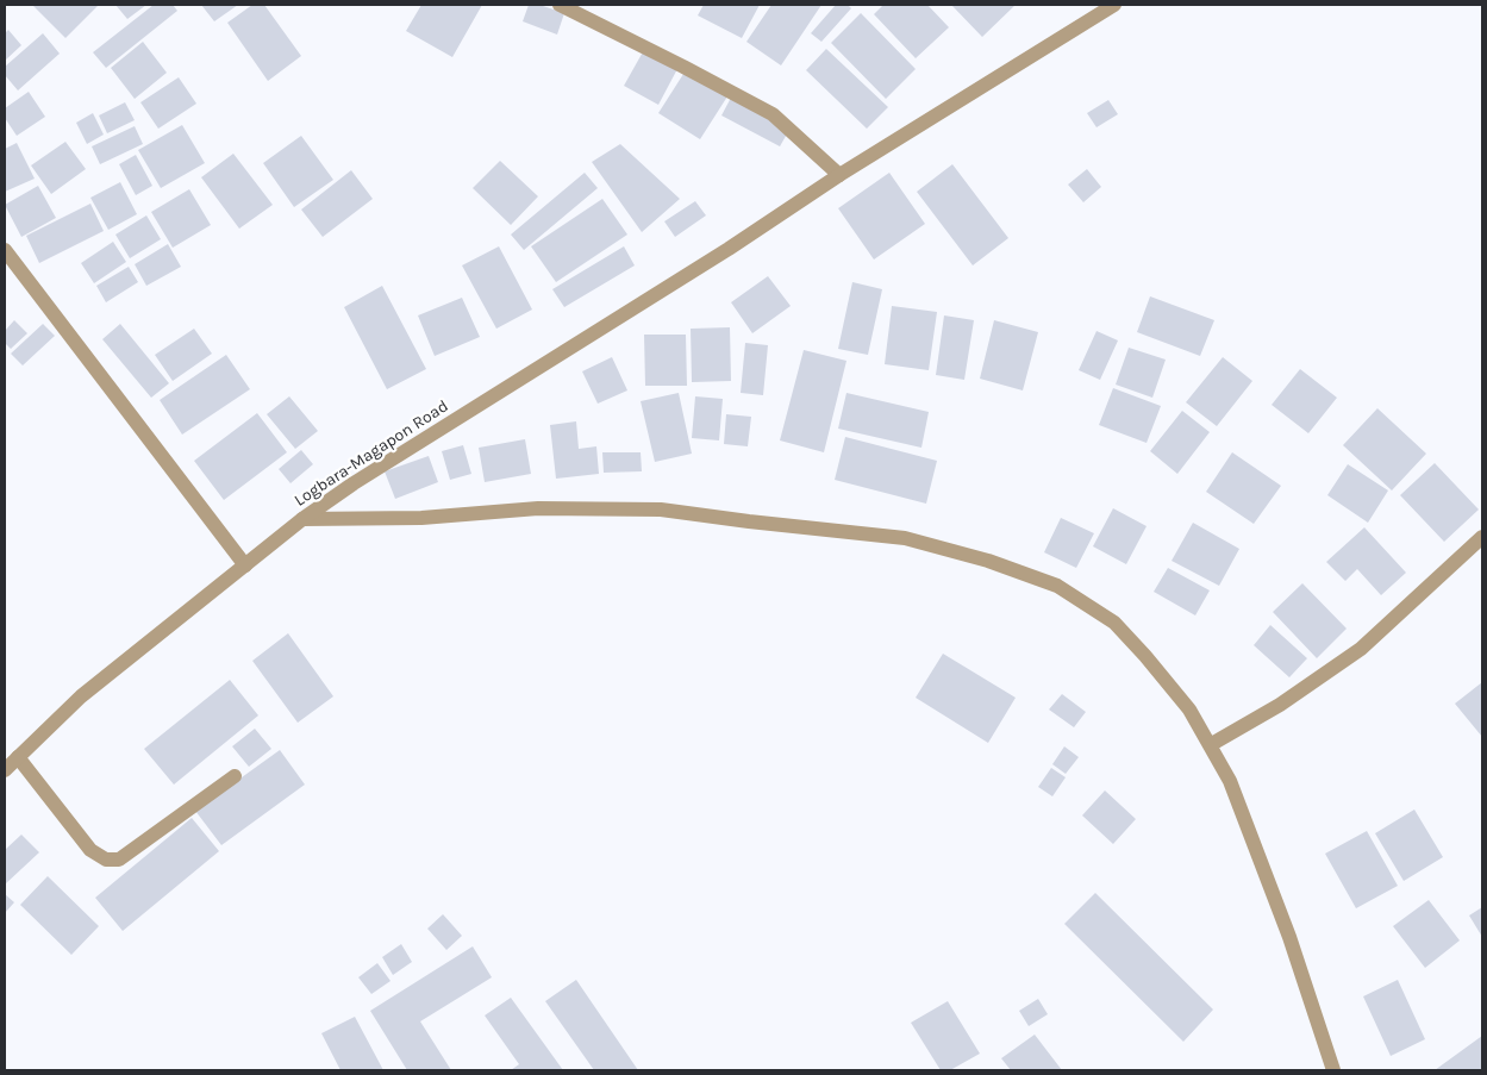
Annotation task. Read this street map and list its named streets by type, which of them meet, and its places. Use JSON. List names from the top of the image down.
{
  "streets": {
    "street": ["Logbara-Magapon Road"]
  }
}
